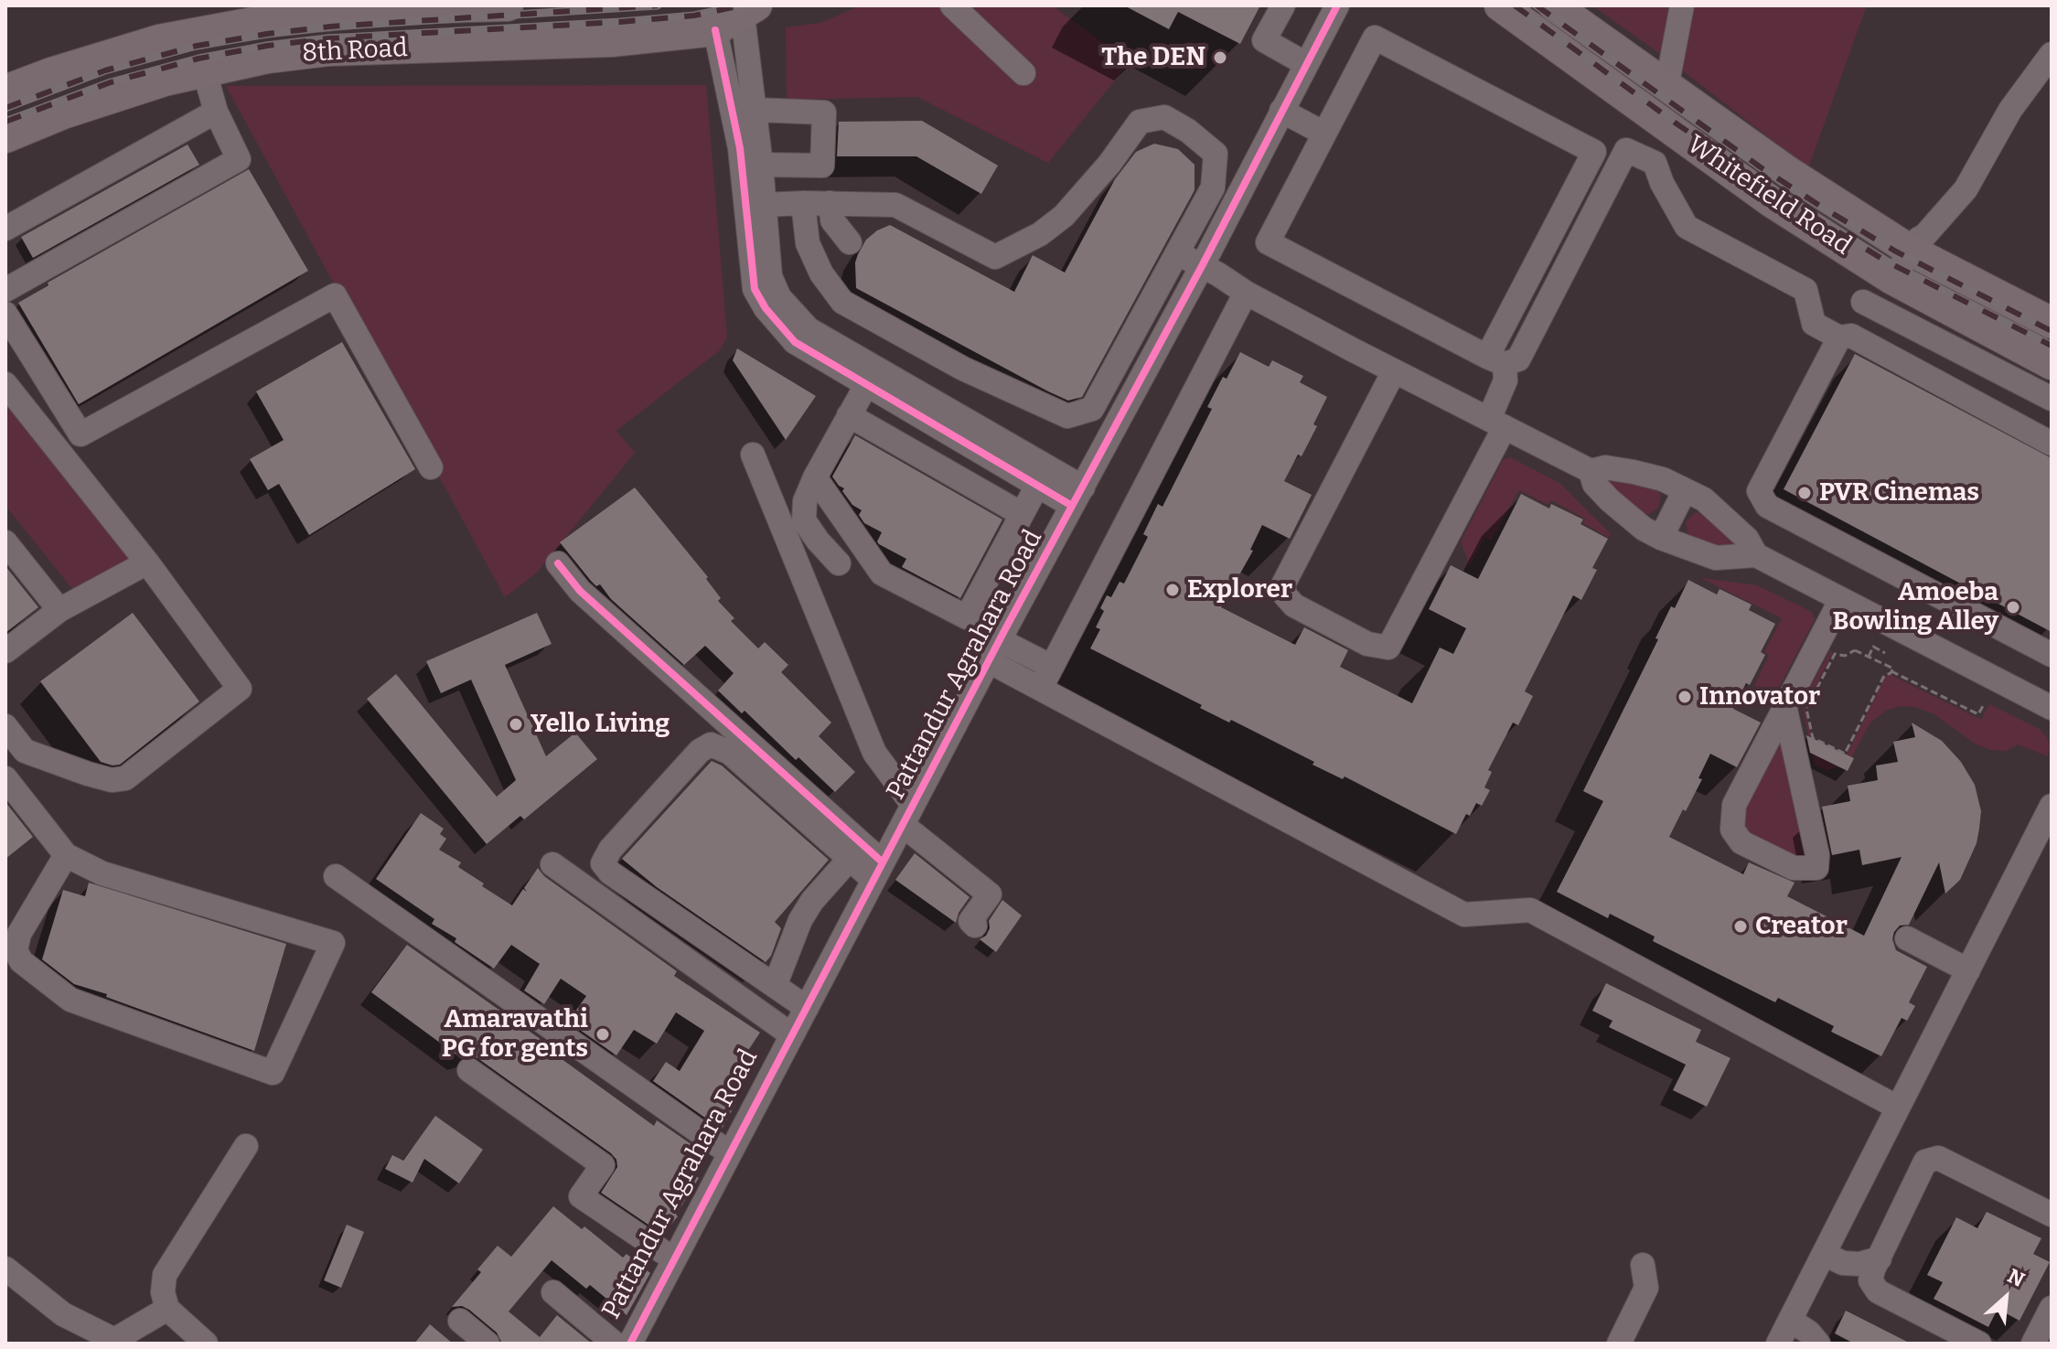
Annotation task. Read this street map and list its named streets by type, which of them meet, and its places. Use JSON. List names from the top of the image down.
{
  "streets": {
    "main road": ["8th Road", "Whitefield Road"],
    "street": ["Pattandur Agrahara Road"]
  },
  "places": [
    "The DEN",
    "PVR Cinemas",
    "Explorer",
    "Amoeba Bowling Alley",
    "Innovator",
    "Yello Living",
    "Creator",
    "Amaravathi PG for gents"
  ],
  "north": "top right"
}
